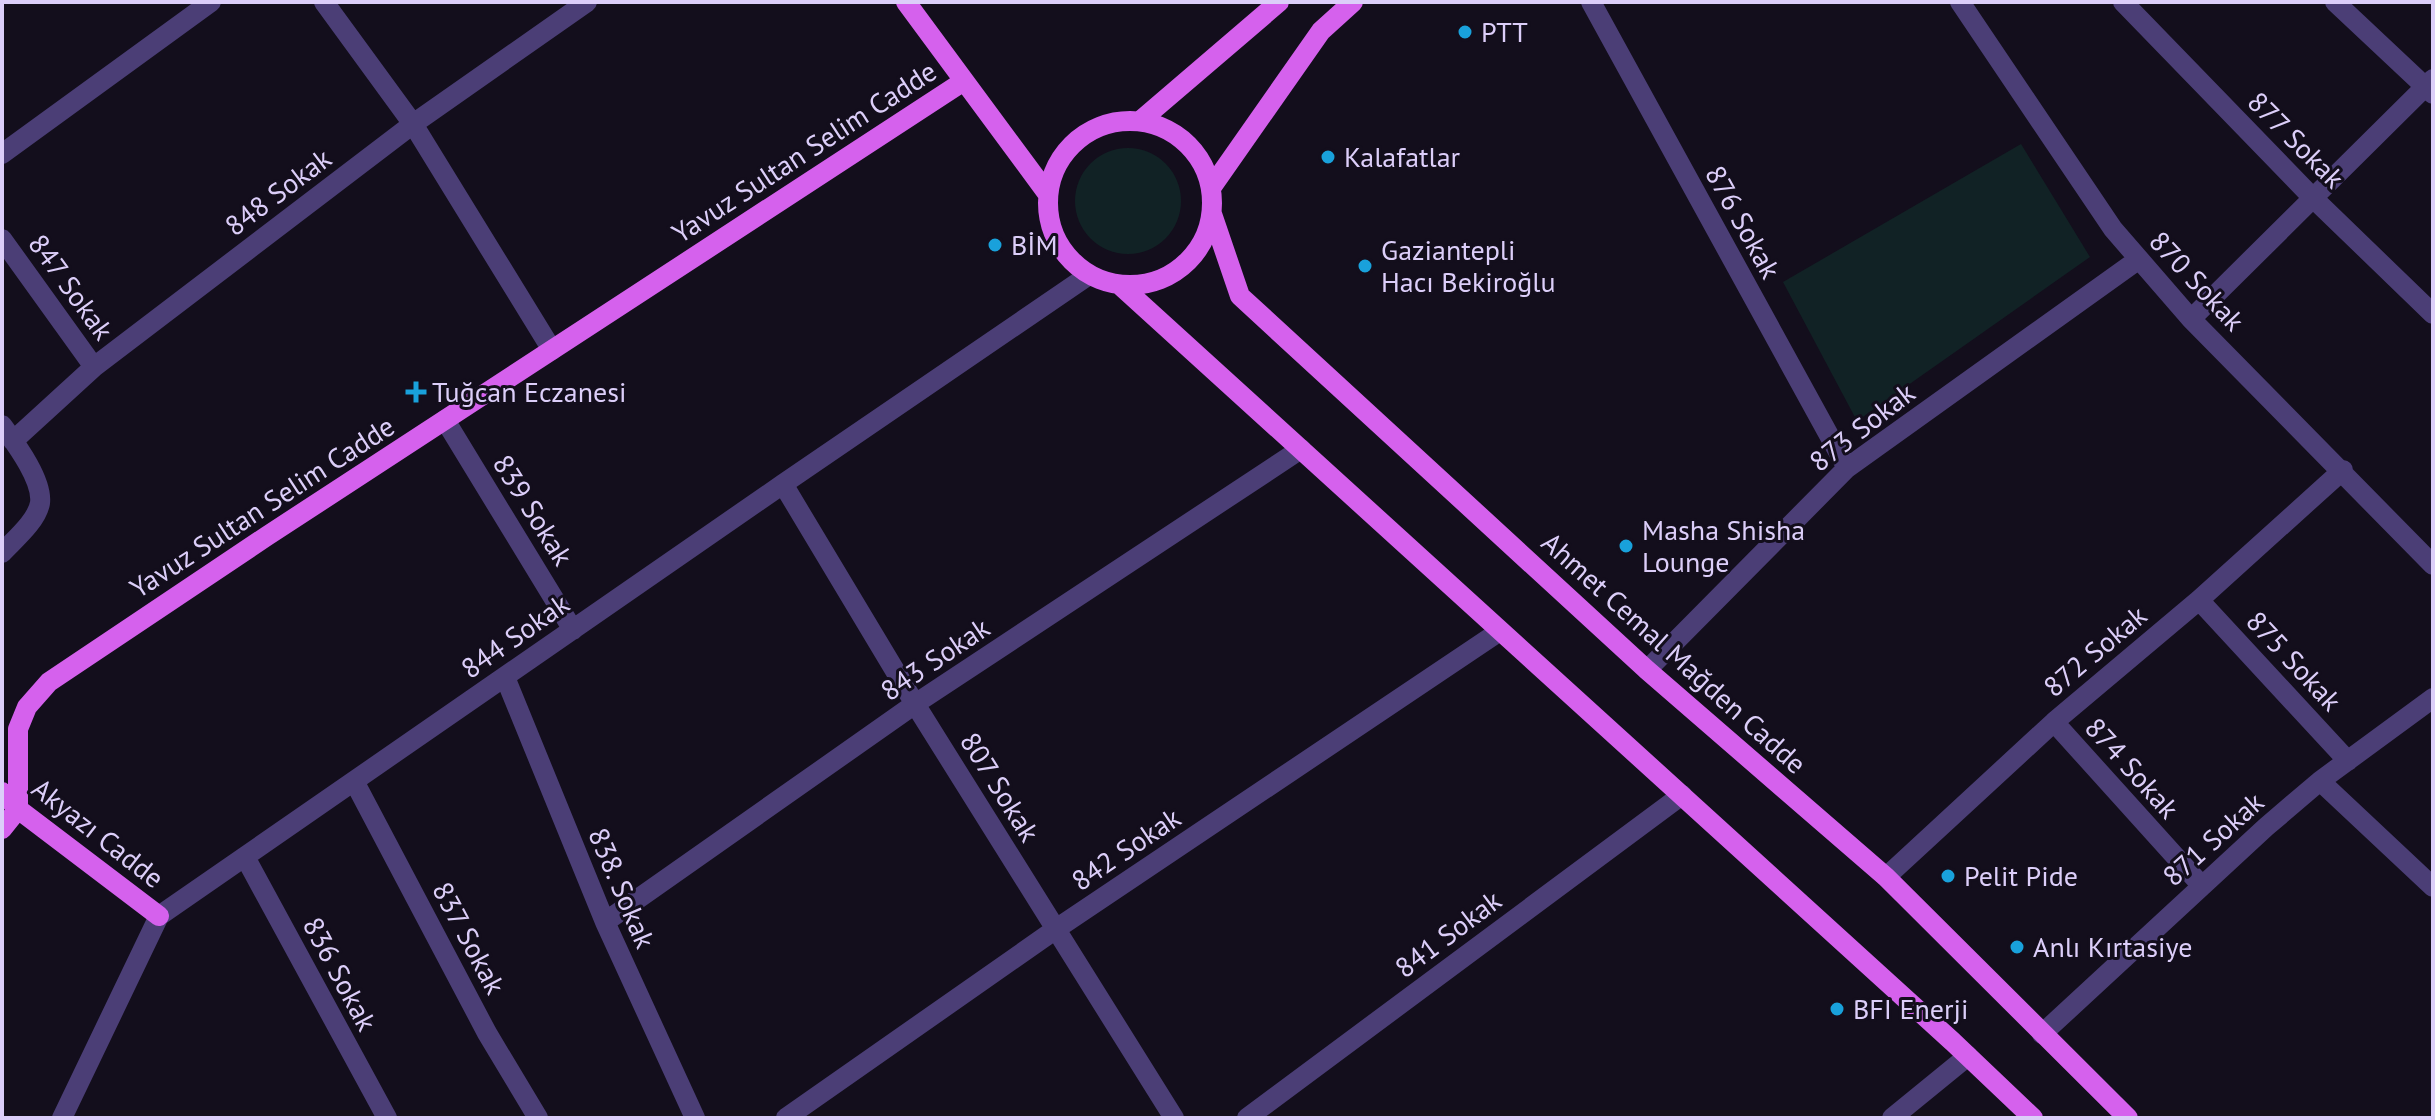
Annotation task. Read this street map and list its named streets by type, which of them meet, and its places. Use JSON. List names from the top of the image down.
{
  "streets": {
    "main road": ["Yavuz Sultan Selim Cadde", "Ahmet Cemal Mağden Cadde", "Akyazı Cadde"],
    "street": [
      "877 Sokak",
      "848 Sokak",
      "876 Sokak",
      "870 Sokak",
      "847 Sokak",
      "873 Sokak",
      "839 Sokak",
      "844 Sokak",
      "872 Sokak",
      "843 Sokak",
      "875 Sokak",
      "874 Sokak",
      "807 Sokak",
      "871 Sokak",
      "842 Sokak",
      "838. Sokak",
      "841 Sokak",
      "837 Sokak",
      "836 Sokak"
    ]
  },
  "crossings": [
    ["Yavuz Sultan Selim Cadde", "839 Sokak"],
    ["Yavuz Sultan Selim Cadde", "Akyazı Cadde"],
    ["848 Sokak", "847 Sokak"],
    ["876 Sokak", "873 Sokak"],
    ["870 Sokak", "873 Sokak"],
    ["870 Sokak", "872 Sokak"],
    ["873 Sokak", "Ahmet Cemal Mağden Cadde"],
    ["839 Sokak", "844 Sokak"],
    ["844 Sokak", "Ahmet Cemal Mağden Cadde"],
    ["844 Sokak", "807 Sokak"],
    ["844 Sokak", "Akyazı Cadde"],
    ["844 Sokak", "838. Sokak"],
    ["844 Sokak", "837 Sokak"],
    ["844 Sokak", "836 Sokak"],
    ["872 Sokak", "Ahmet Cemal Mağden Cadde"],
    ["872 Sokak", "875 Sokak"],
    ["872 Sokak", "874 Sokak"],
    ["Ahmet Cemal Mağden Cadde", "871 Sokak"],
    ["843 Sokak", "807 Sokak"],
    ["843 Sokak", "838. Sokak"],
    ["875 Sokak", "871 Sokak"],
    ["874 Sokak", "871 Sokak"],
    ["807 Sokak", "842 Sokak"]
  ],
  "places": {
    "other": [
      "PTT",
      "Kalafatlar",
      "BİM",
      "Gaziantepli Hacı Bekiroğlu",
      "Masha Shisha Lounge",
      "Pelit Pide",
      "Anlı Kırtasiye",
      "BFI Enerji"
    ],
    "health": ["Tuğcan Eczanesi"]
  }
}
